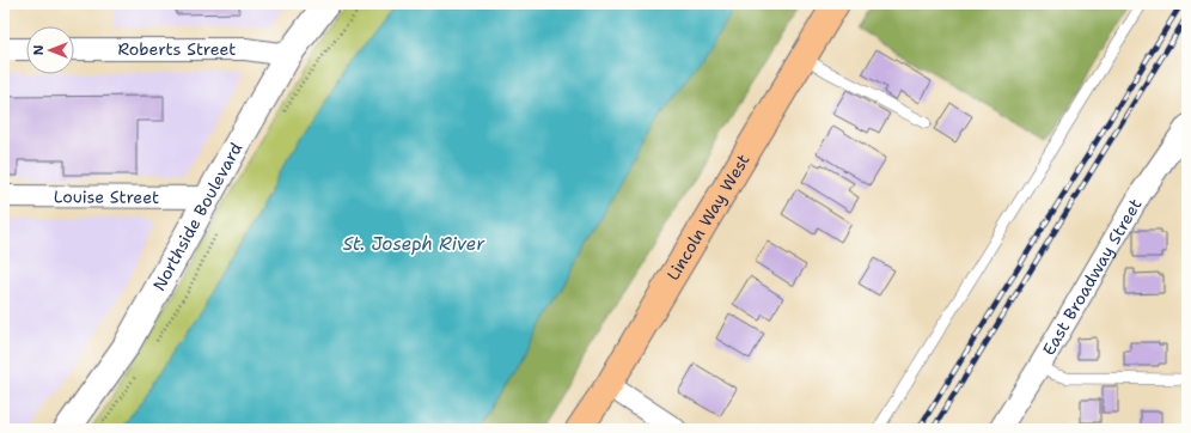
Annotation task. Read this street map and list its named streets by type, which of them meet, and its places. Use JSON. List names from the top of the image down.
{
  "streets": {
    "main road": ["Lincoln Way West"],
    "street": [
      "Roberts Street",
      "Louise Street",
      "Northside Boulevard",
      "East Broadway Street"
    ]
  },
  "crossings": [
    ["Roberts Street", "Northside Boulevard"],
    ["Louise Street", "Northside Boulevard"]
  ],
  "water": ["St. Joseph River"],
  "north": "left"
}
